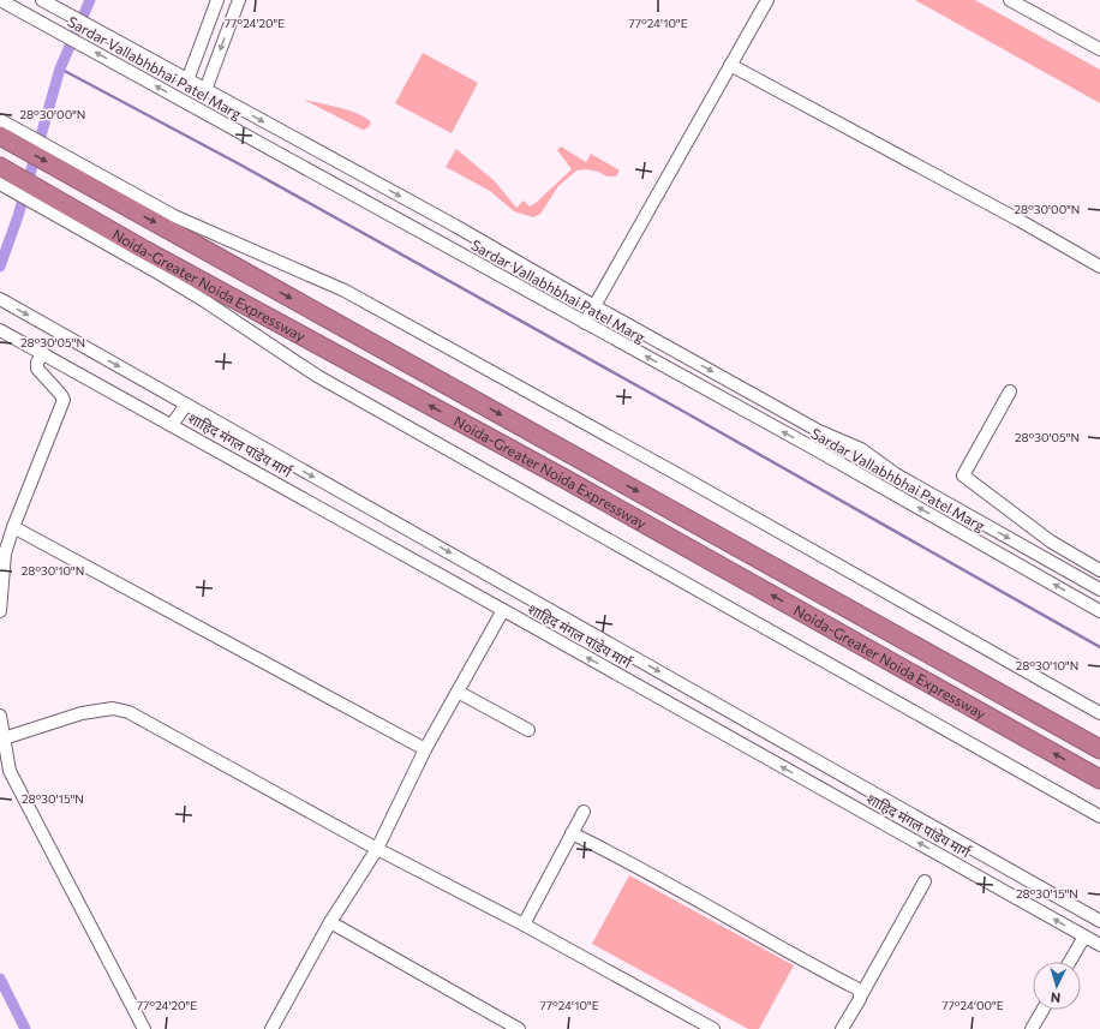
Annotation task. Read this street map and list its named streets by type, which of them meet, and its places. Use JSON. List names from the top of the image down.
{
  "streets": {
    "highway": ["Noida-Greater Noida Expressway"],
    "street": ["Sardar Vallabhbhai Patel Marg", "शाहिद मंगल पांडेय मार्ग"]
  },
  "north": "bottom",
  "coordinates": [
    "77°24'20\"E",
    "77°24'10\"E",
    "28°30'00\"N",
    "28°30'05\"N",
    "28°30'10\"N",
    "28°30'15\"N",
    "77°24'00\"E"
  ]
}
